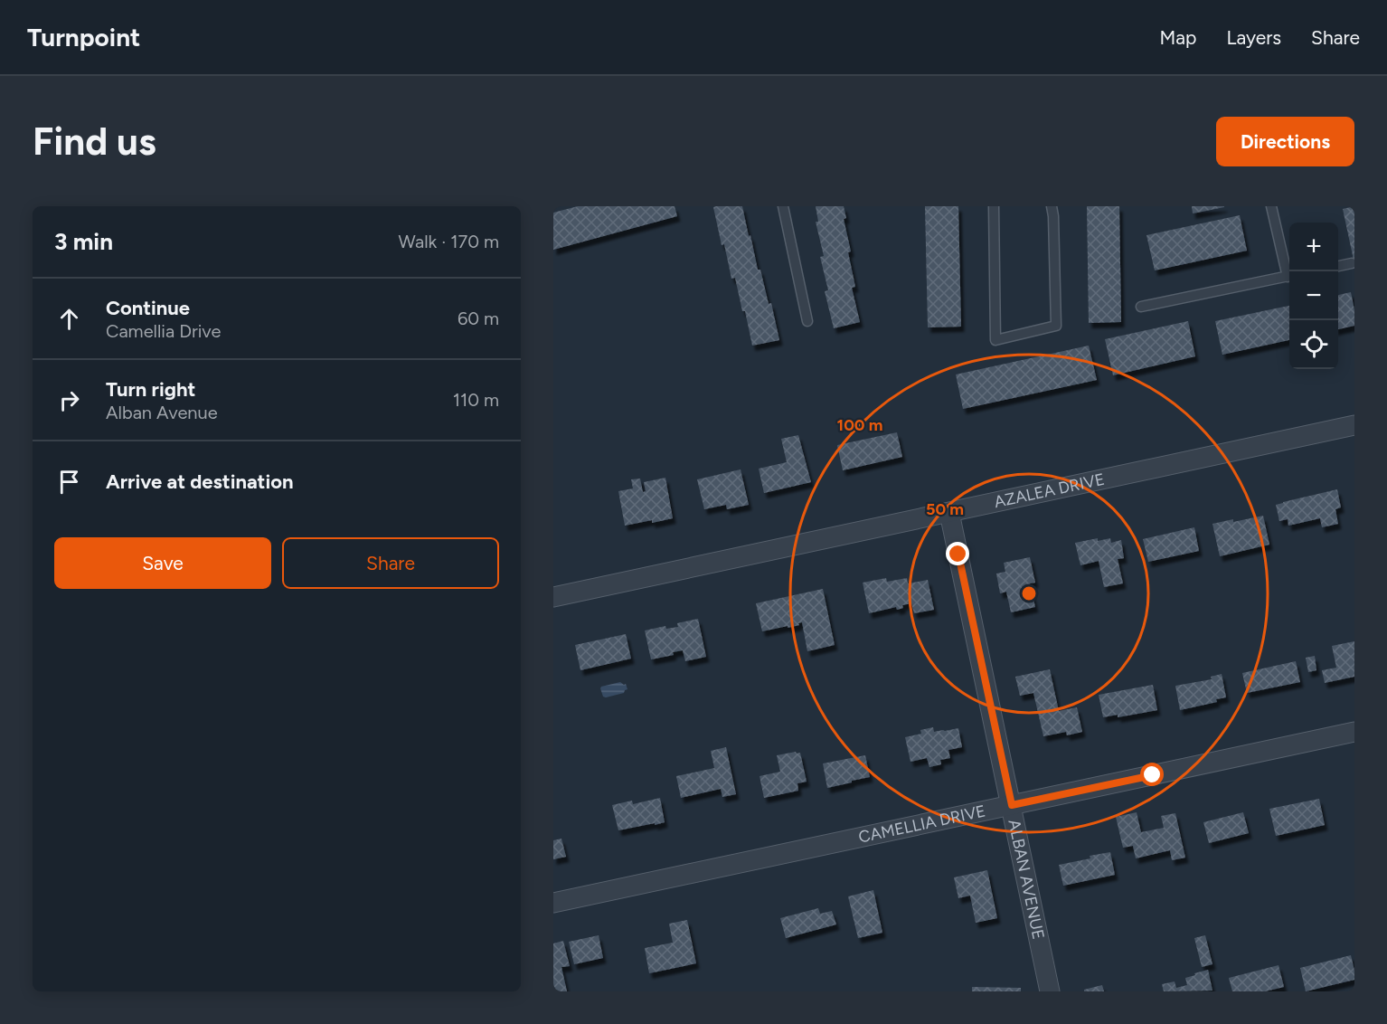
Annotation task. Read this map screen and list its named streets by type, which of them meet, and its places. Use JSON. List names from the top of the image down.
{
  "streets": {
    "street": ["AZALEA DRIVE", "CAMELLIA DRIVE", "ALBAN AVENUE"]
  },
  "crossings": [
    ["AZALEA DRIVE", "ALBAN AVENUE"],
    ["CAMELLIA DRIVE", "ALBAN AVENUE"]
  ],
  "page": {
    "header": "Turnpoint",
    "nav": ["Map", "Layers", "Share"],
    "buttons": [
      "Directions",
      ["Save", "Share"]
    ],
    "title": "Find us",
    "heading": ["3 min", "Walk · 170 m"],
    "map_buttons": ["+", "−"],
    "list": [
      ["Continue", "Camellia Drive", "60 m"],
      ["Turn right", "Alban Avenue", "110 m"],
      "Arrive at destination"
    ]
  },
  "rings": ["100 m", "50 m"]
}
